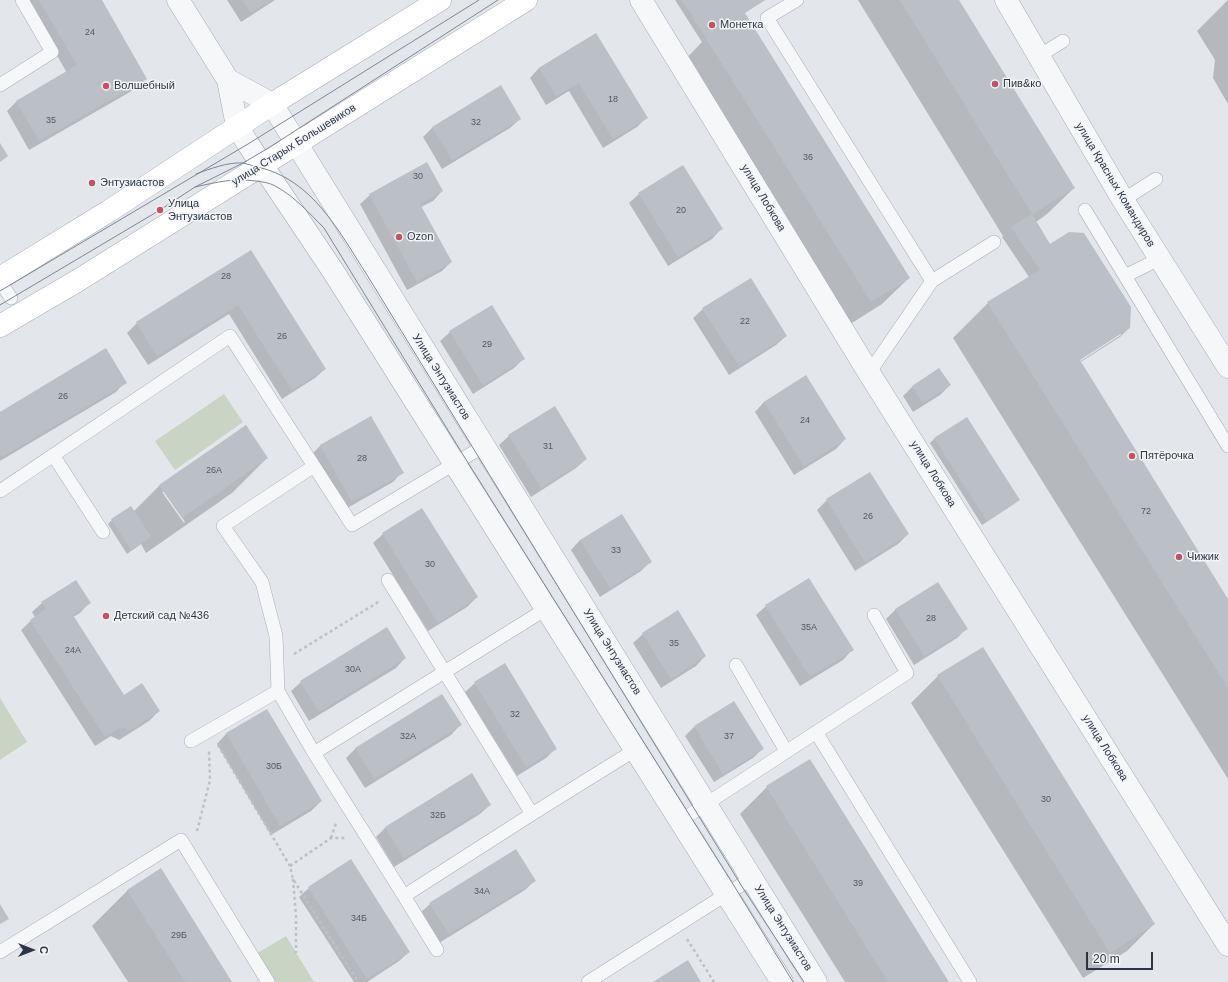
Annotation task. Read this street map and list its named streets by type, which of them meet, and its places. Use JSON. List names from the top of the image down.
{
  "streets": {
    "main road": ["улица Старых Большевиков"],
    "street": ["улица Красных Командиров", "улица Лобкова", "Улица Энтузиастов"]
  },
  "crossings": [
    ["улица Старых Большевиков", "Улица Энтузиастов"]
  ],
  "places": [
    "Монетка",
    "Пив&ко",
    "Волшебный",
    "Энтузиастов",
    "Улица Энтузиастов",
    "Ozon",
    "Пятёрочка",
    "Чижик",
    "Детский сад №436"
  ],
  "house_numbers": [
    "24",
    "18",
    "35",
    "32",
    "36",
    "30",
    "20",
    "28",
    "22",
    "26",
    "29",
    "26",
    "24",
    "31",
    "28",
    "26А",
    "72",
    "26",
    "33",
    "30",
    "28",
    "35А",
    "35",
    "24А",
    "30А",
    "32",
    "32А",
    "37",
    "30Б",
    "30",
    "32Б",
    "39",
    "34А",
    "34Б",
    "29Б"
  ],
  "scale_bar": "20 m",
  "north": "right"
}
